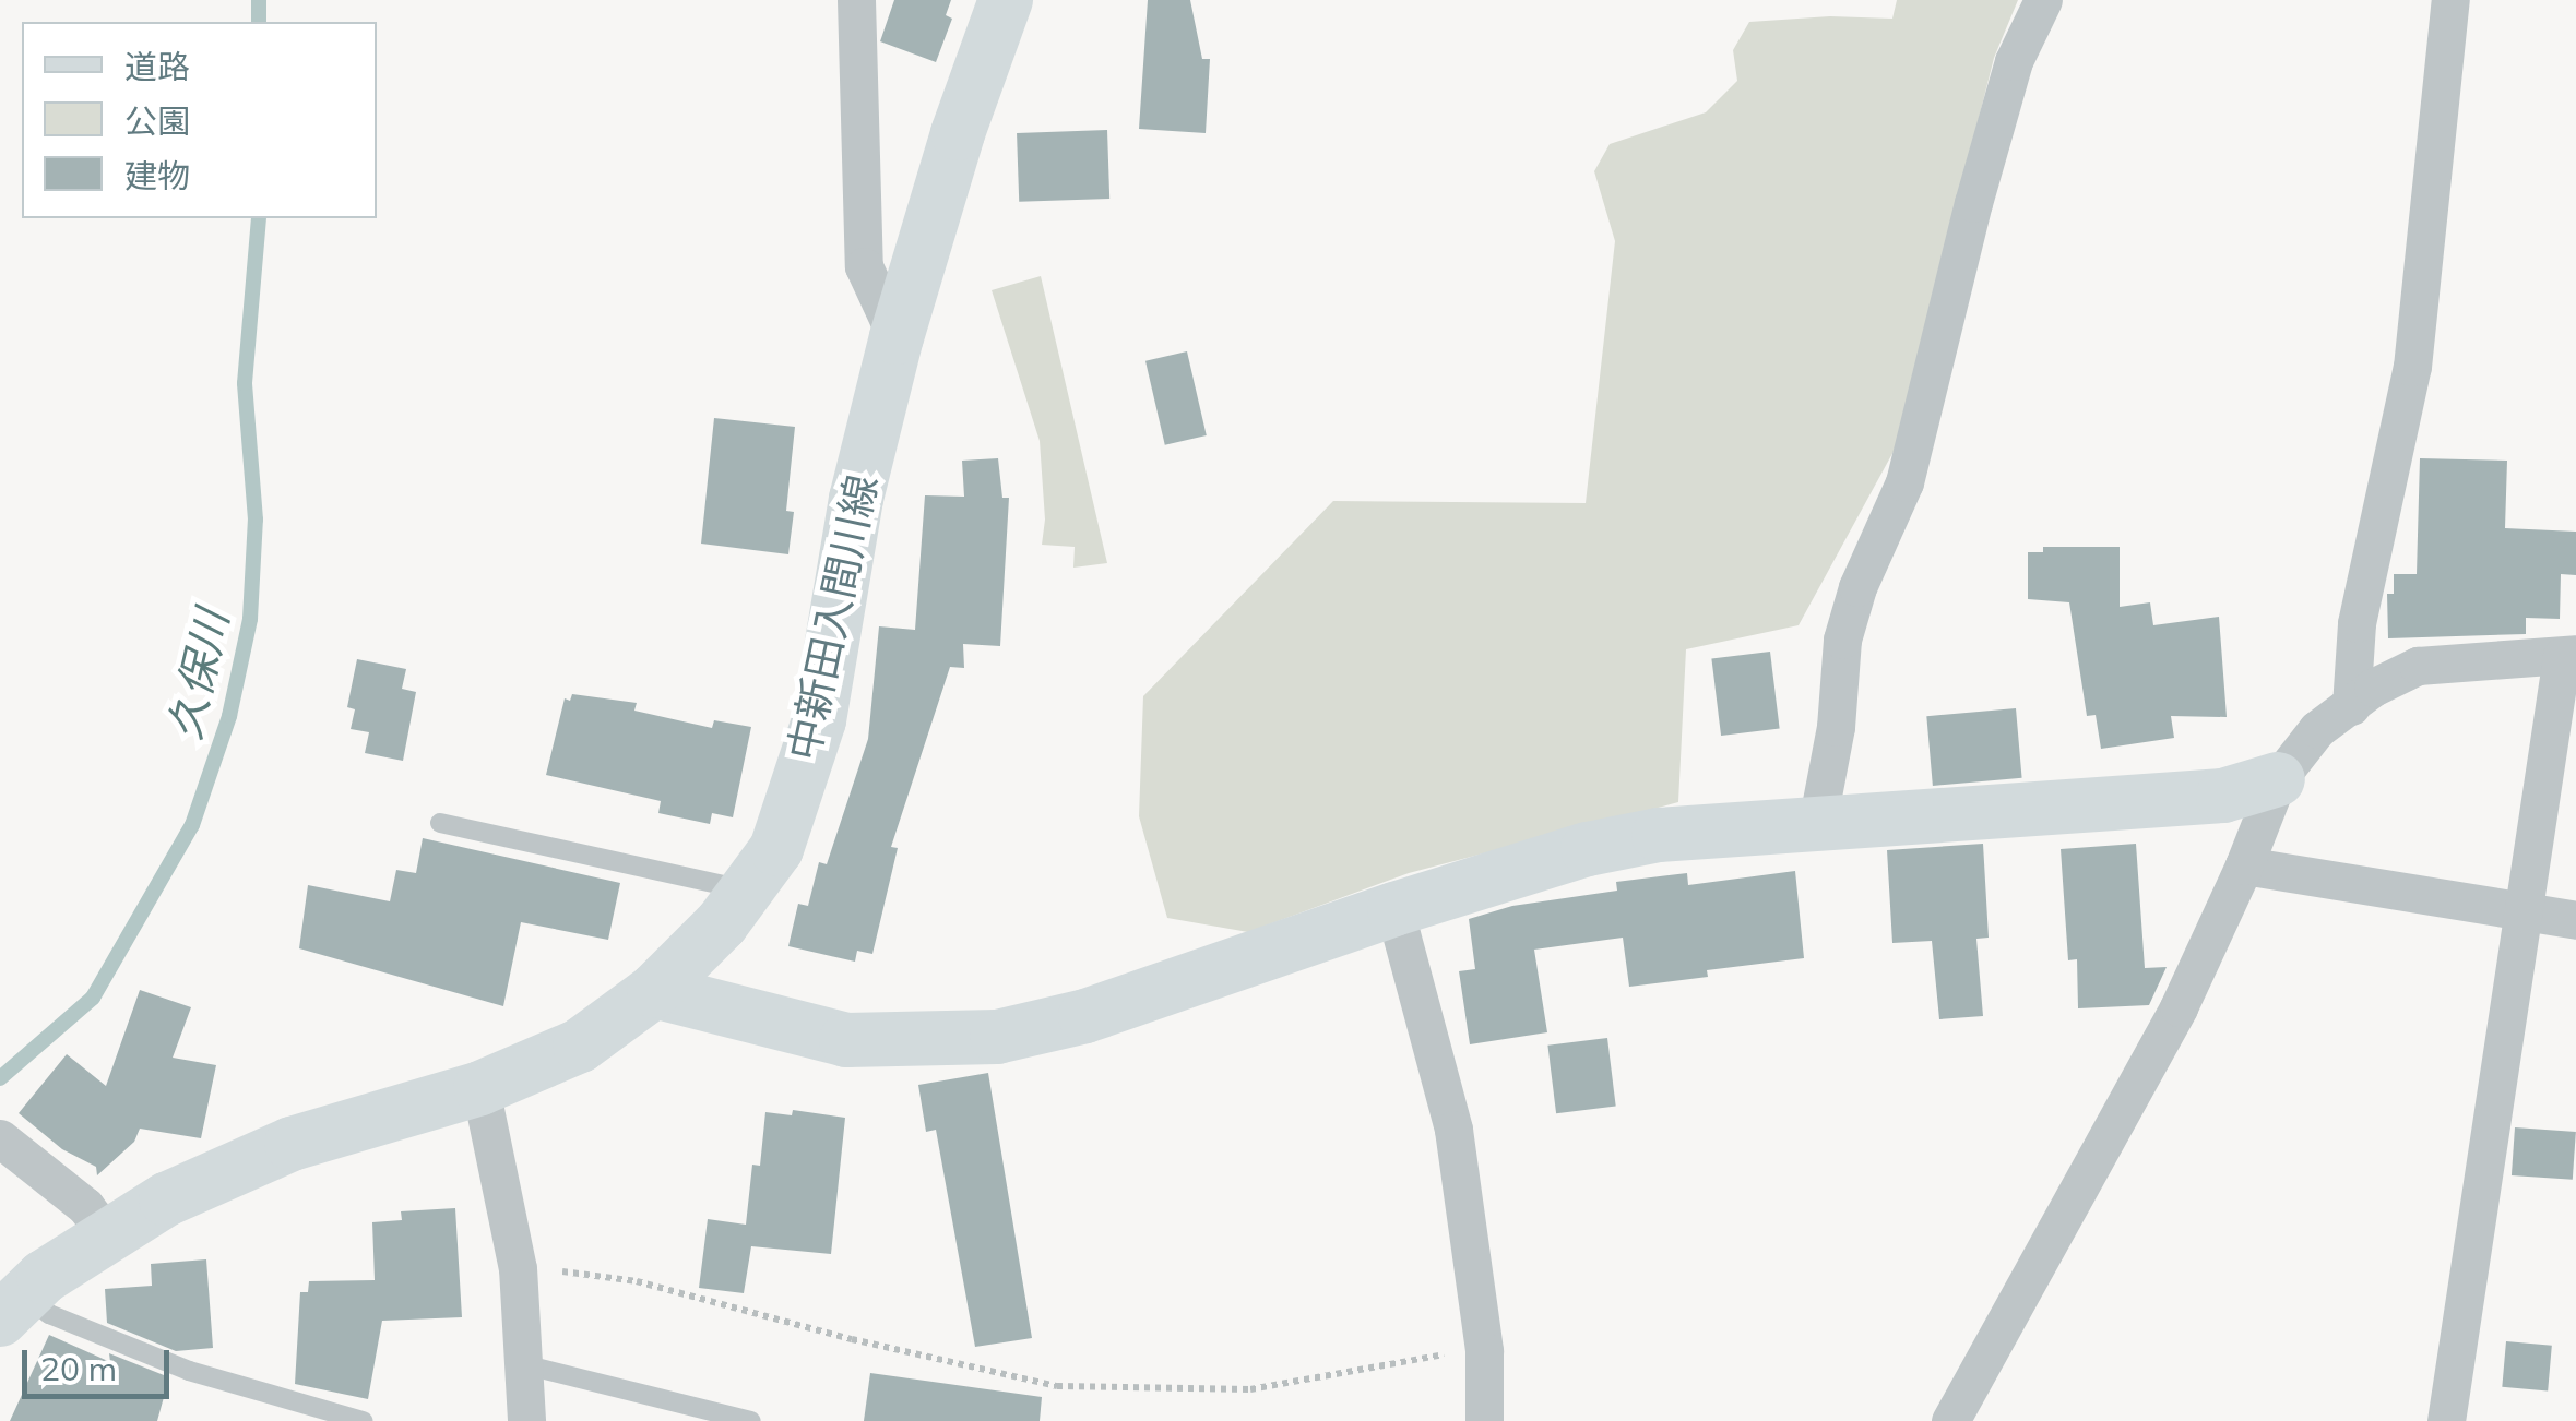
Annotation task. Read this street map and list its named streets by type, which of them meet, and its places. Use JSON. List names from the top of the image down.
{
  "streets": {
    "main road": ["中新田入間川線"]
  },
  "water": ["久保川"],
  "legend": ["道路", "公園", "建物"],
  "scale_bar": "20 m"
}
